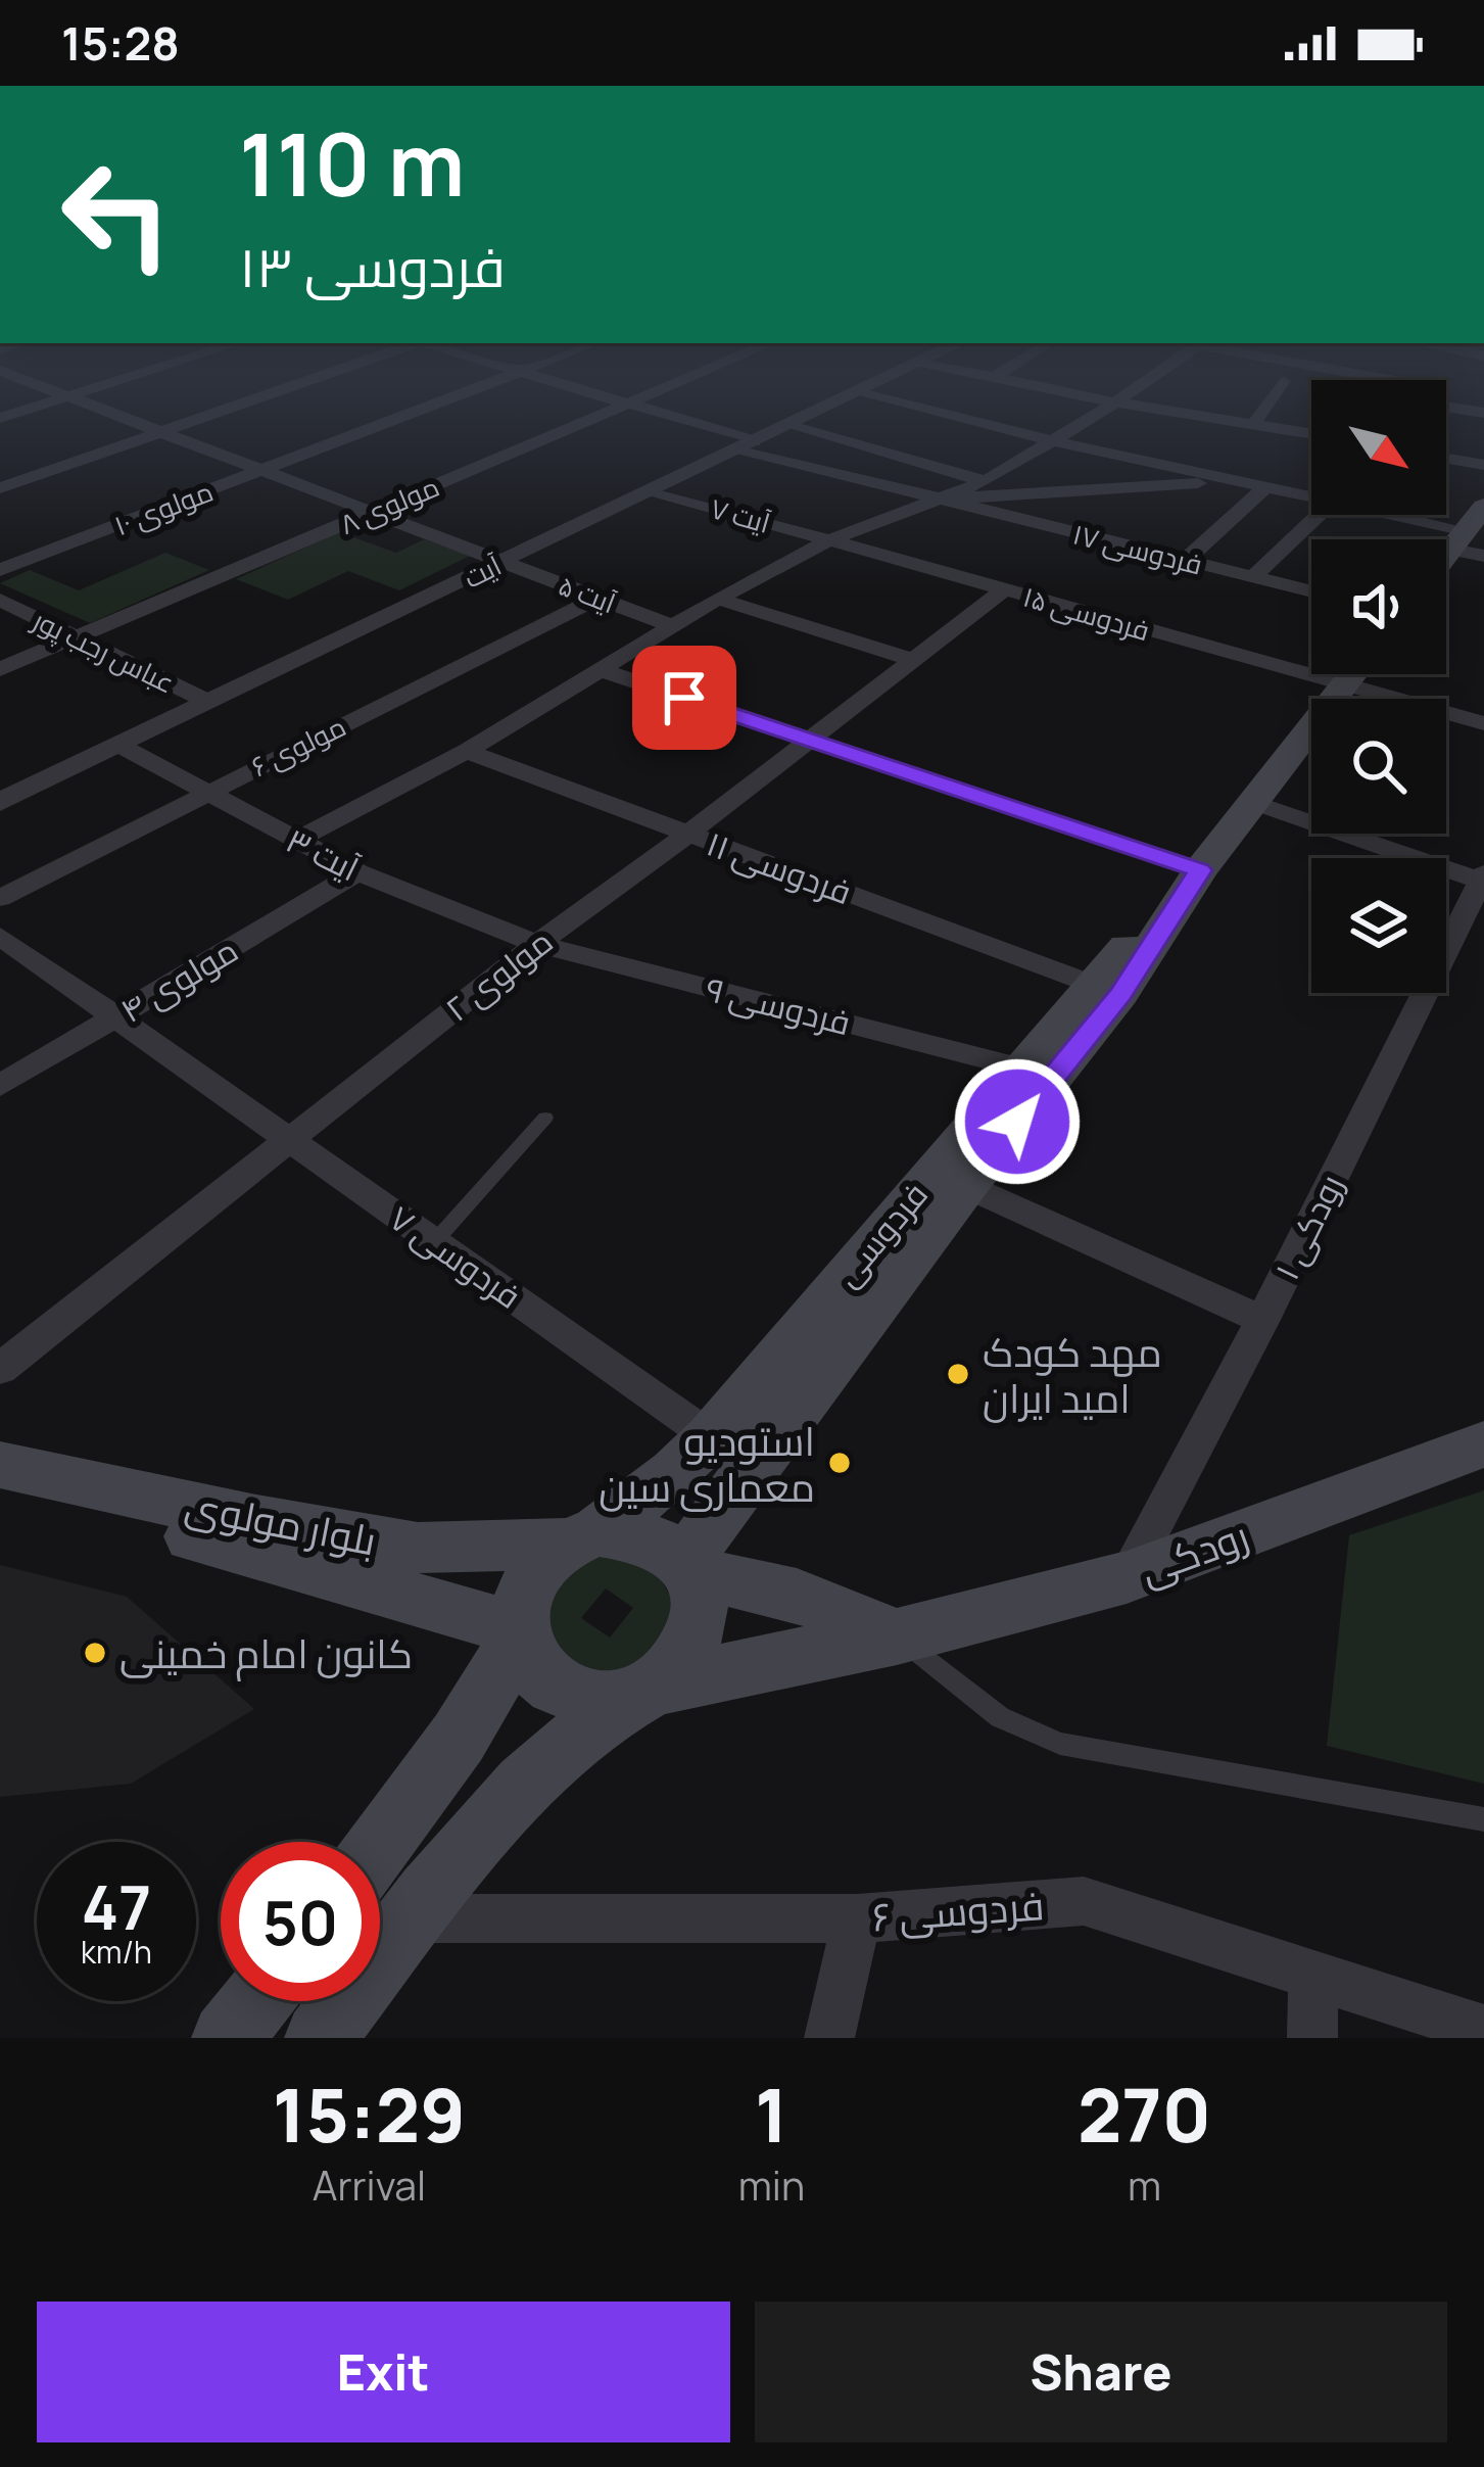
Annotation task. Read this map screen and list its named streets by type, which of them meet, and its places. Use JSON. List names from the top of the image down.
{
  "streets": {
    "main road": ["فردوسی", "بلوار مولوی", "رودکی"],
    "street": [
      "مولوی ۸",
      "مولوی ۱۰",
      "آیت ۷",
      "فردوسی ۱۷",
      "آیت",
      "آیت ۵",
      "فردوسی ۱۵",
      "عباس رجب پور",
      "مولوی ۶",
      "آیت ۳",
      "فردوسی ۱۱",
      "مولوی ۲",
      "مولوی ۴",
      "فردوسی ۹",
      "رودکی ۱",
      "فردوسی ۷",
      "فردوسی ۶"
    ]
  },
  "crossings": [
    ["مولوی ۸", "آیت ۵"],
    ["مولوی ۸", "عباس رجب پور"],
    ["مولوی ۱۰", "آیت ۵"],
    ["آیت ۷", "آیت"],
    ["آیت ۷", "فردوسی ۱۵"],
    ["فردوسی ۱۷", "آیت"],
    ["آیت", "آیت ۵"],
    ["آیت", "عباس رجب پور"],
    ["آیت", "آیت ۳"],
    ["آیت ۵", "مولوی ۶"],
    ["فردوسی ۱۵", "مولوی ۲"],
    ["فردوسی ۱۵", "فردوسی"],
    ["مولوی ۶", "آیت ۳"],
    ["آیت ۳", "مولوی ۲"],
    ["آیت ۳", "مولوی ۴"],
    ["آیت ۳", "فردوسی ۹"],
    ["فردوسی ۱۱", "مولوی ۲"],
    ["فردوسی ۱۱", "فردوسی"],
    ["مولوی ۲", "فردوسی ۹"],
    ["مولوی ۲", "فردوسی ۷"],
    ["مولوی ۴", "فردوسی ۷"],
    ["فردوسی ۹", "فردوسی"],
    ["رودکی ۱", "رودکی"],
    ["فردوسی", "فردوسی ۷"],
    ["فردوسی", "بلوار مولوی"],
    ["فردوسی", "رودکی"],
    ["بلوار مولوی", "رودکی"]
  ],
  "places": ["مهد کودک امید ایران", "استودیو معماری سین", "کانون امام خمینی"],
  "north": "bottom right",
  "page": {
    "status": "15:28",
    "turn": ["110 m", "فردوسی ۱۳"],
    "speed": "47 km/h",
    "limit": "50",
    "eta": [
      "15:29",
      "Arrival",
      "1",
      "min",
      "270",
      "m"
    ],
    "buttons": ["Exit", "Share"]
  }
}
